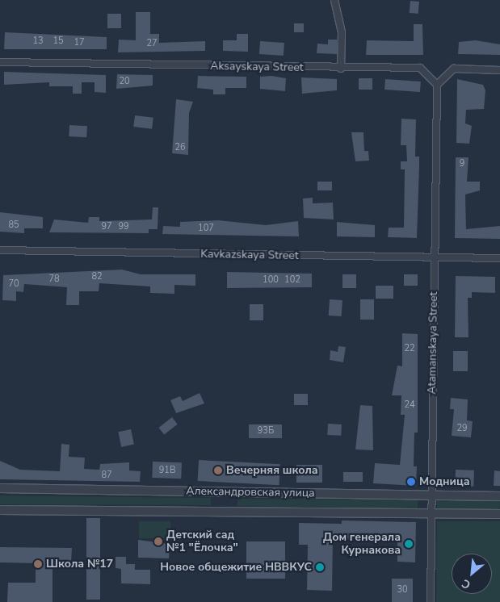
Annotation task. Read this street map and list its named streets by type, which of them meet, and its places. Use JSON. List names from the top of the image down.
{
  "streets": {
    "street": [
      "Aksayskaya Street",
      "Kavkazskaya Street",
      "Atamanskaya Street",
      "Александровская улица"
    ]
  },
  "crossings": [
    ["Aksayskaya Street", "Atamanskaya Street"],
    ["Kavkazskaya Street", "Atamanskaya Street"],
    ["Atamanskaya Street", "Александровская улица"]
  ],
  "places": [
    "Вечерняя школа",
    "Модница",
    "Детский сад №1 \"Ёлочка\"",
    "Дом генерала Курнакова",
    "Школа №17",
    "Новое общежитие НВВКУС"
  ],
  "house_numbers": [
    "13",
    "15",
    "17",
    "27",
    "20",
    "26",
    "9",
    "85",
    "97",
    "99",
    "107",
    "82",
    "78",
    "100",
    "102",
    "70",
    "22",
    "24",
    "29",
    "93Б",
    "91В",
    "87",
    "30"
  ],
  "north": "bottom left"
}
